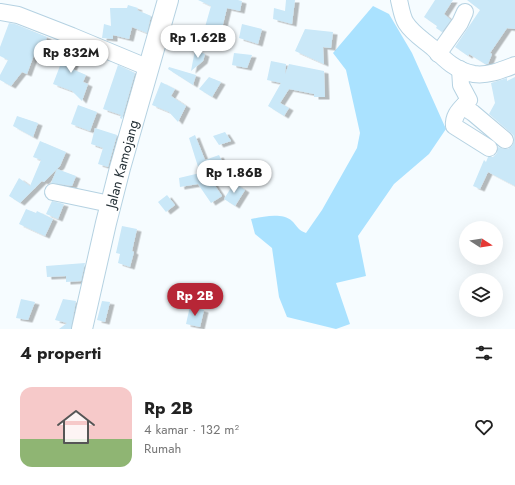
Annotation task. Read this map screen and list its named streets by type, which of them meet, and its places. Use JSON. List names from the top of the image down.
{
  "streets": {
    "main road": ["Jalan Kamojang"]
  },
  "north": "right",
  "page": {
    "price": [
      "Rp 1.62B",
      "Rp 832M",
      "Rp 1.86B",
      "Rp 2B"
    ],
    "heading": "4 properti",
    "list": [
      {
        "name": "Rp 2B",
        "note": "4 kamar · 132 m² · Rumah"
      }
    ]
  }
}
